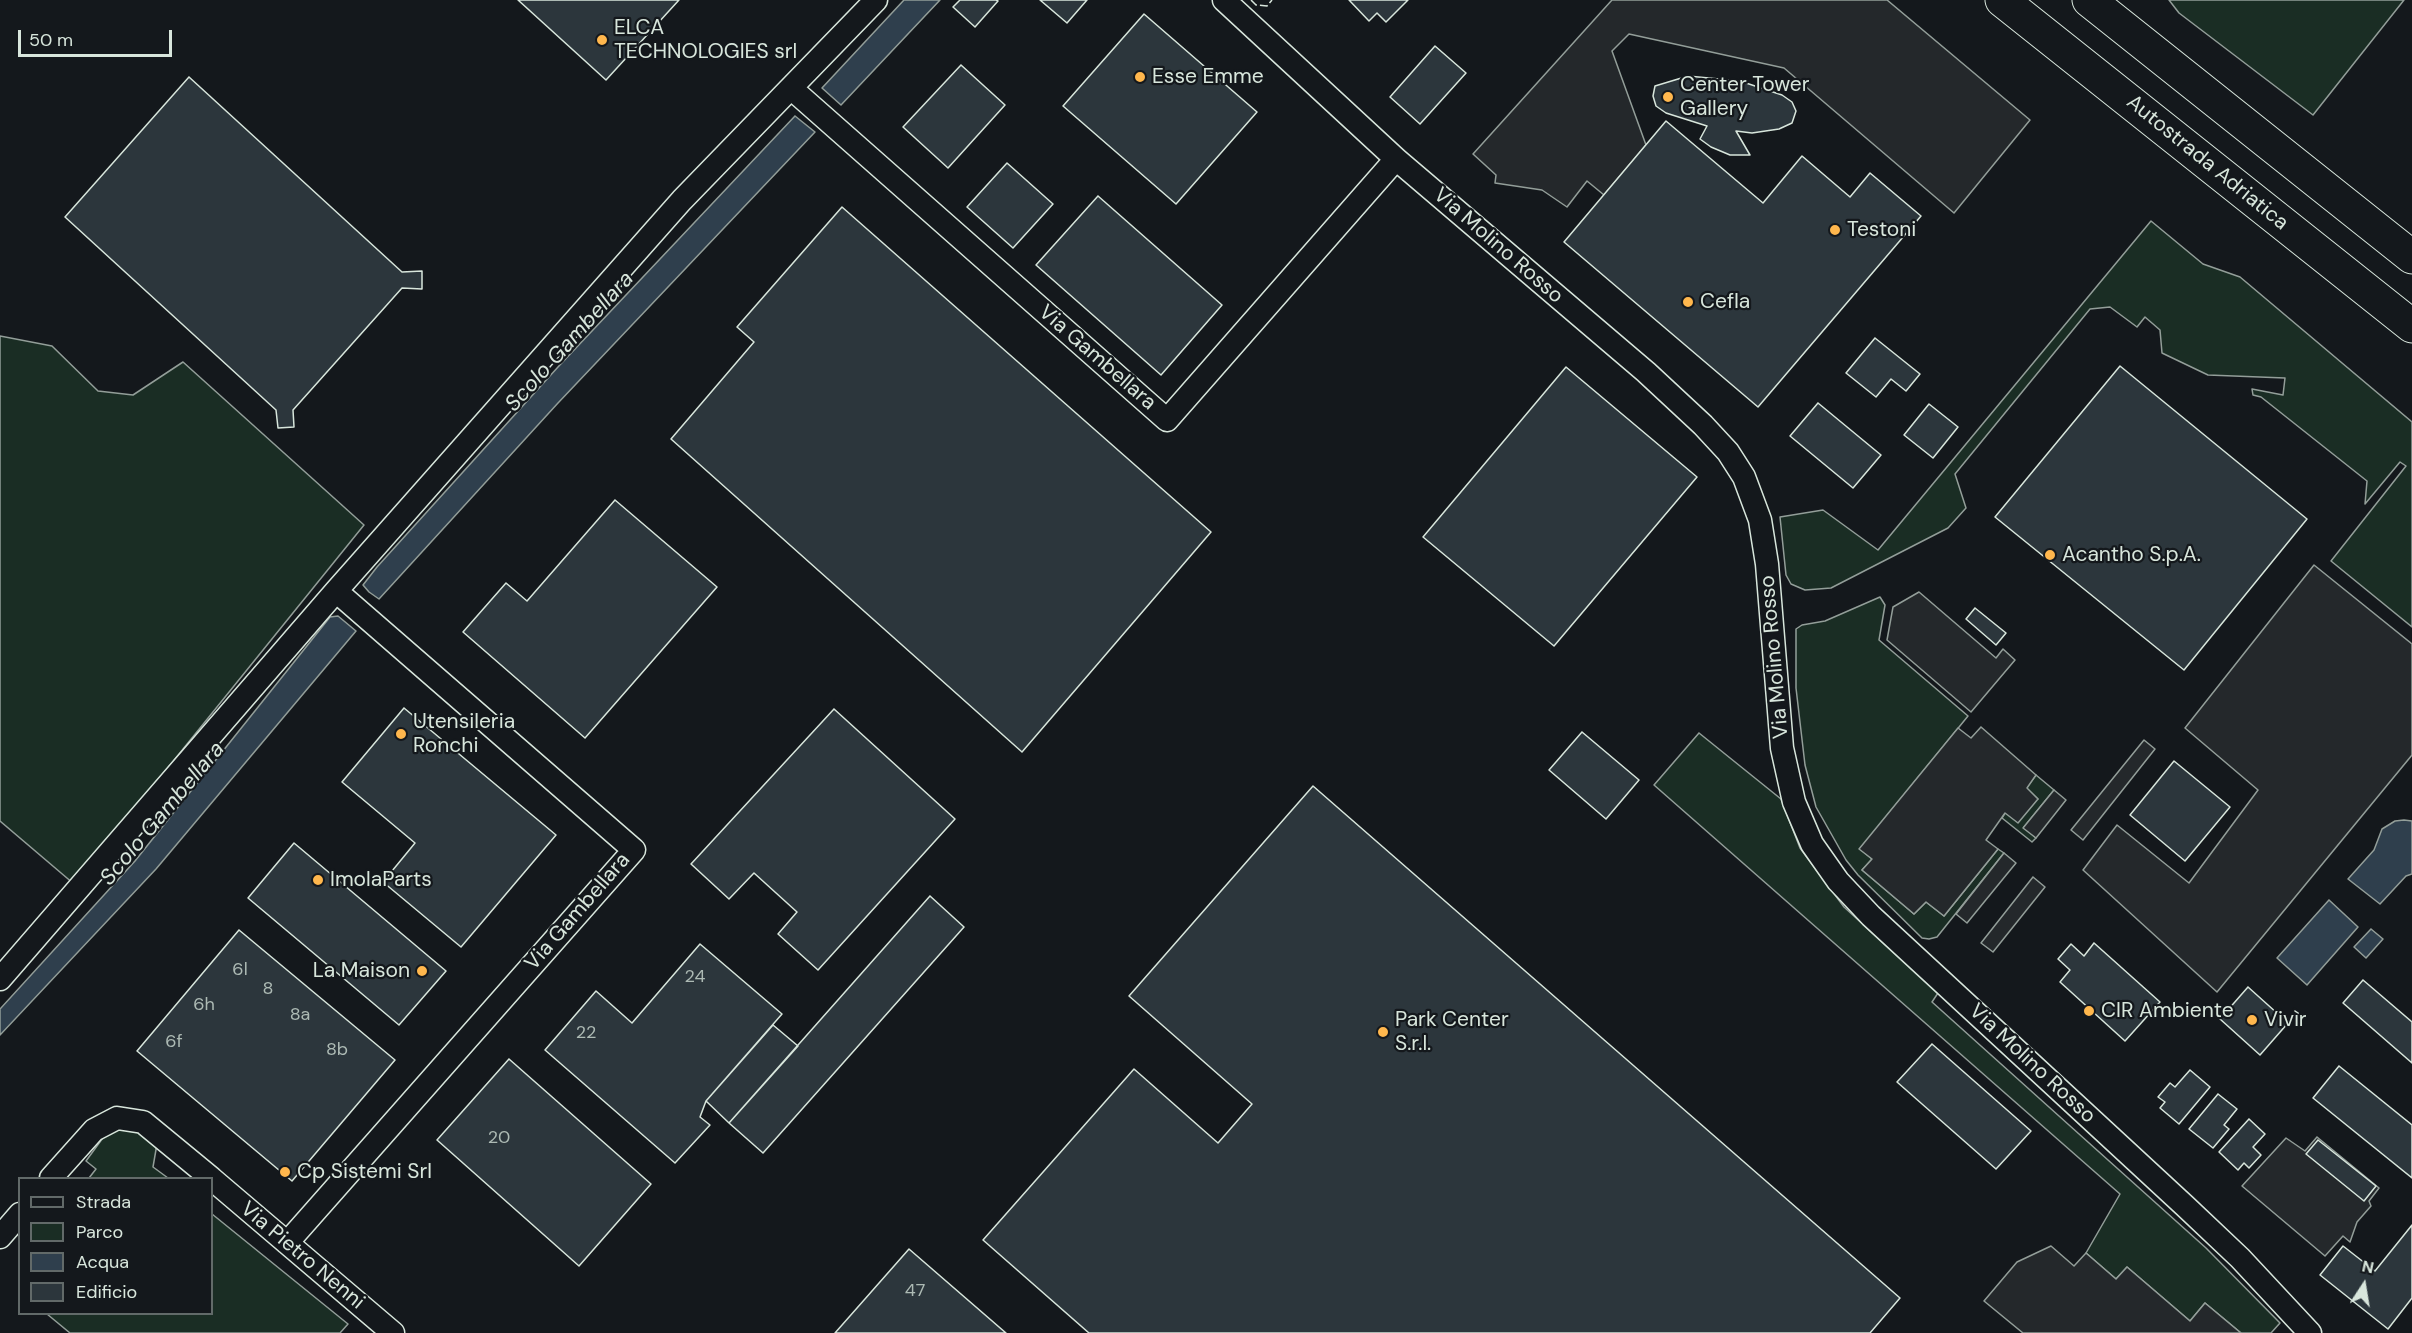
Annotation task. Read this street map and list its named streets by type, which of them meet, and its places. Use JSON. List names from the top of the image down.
{
  "streets": {
    "highway": ["Autostrada Adriatica"],
    "street": ["Via Molino Rosso", "Via Gambellara", "Via Pietro Nenni"]
  },
  "crossings": [
    ["Via Molino Rosso", "Via Gambellara"],
    ["Via Gambellara", "Via Pietro Nenni"]
  ],
  "water": ["Scolo Gambellara"],
  "places": [
    "ELCA TECHNOLOGIES srl",
    "Esse Emme",
    "Center Tower Gallery",
    "Testoni",
    "Cefla",
    "Acantho S.p.A.",
    "Utensileria Ronchi",
    "ImolaParts",
    "La Maison",
    "CIR Ambiente",
    "Vivìr",
    "Park Center S.r.l.",
    "Cp Sistemi Srl"
  ],
  "house_numbers": [
    "6l",
    "24",
    "8",
    "6h",
    "8a",
    "22",
    "6f",
    "8b",
    "20",
    "47"
  ],
  "legend": [
    "Strada",
    "Parco",
    "Acqua",
    "Edificio"
  ],
  "scale_bar": "50 m",
  "north": "top"
}
